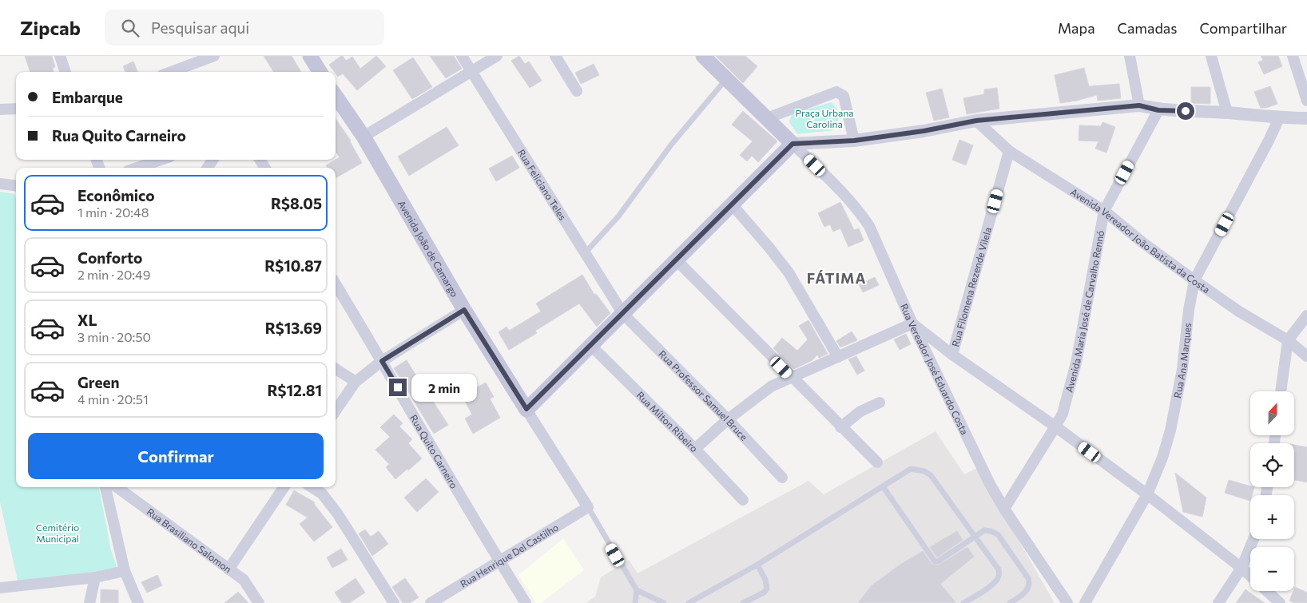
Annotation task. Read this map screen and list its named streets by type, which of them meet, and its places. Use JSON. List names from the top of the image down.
{
  "streets": {
    "main road": ["Avenida João de Camargo"],
    "street": [
      "Rua Feliciano Teles",
      "Avenida Vereador João Batista da Costa",
      "Rua Filomena Rezende Vilela",
      "Avenida Maria José de Carvalho Rennó",
      "Rua Ana Marques",
      "Rua Vereador José Eduardo Costa",
      "Rua Professor Samuel Bruce",
      "Rua Mílton Ribeiro",
      "Rua Quito Carneiro",
      "Rua Brasiliano Salomon",
      "Rua Henrique Del Castilho"
    ]
  },
  "crossings": [
    ["Rua Feliciano Teles", "Rua Professor Samuel Bruce"],
    ["Avenida Vereador João Batista da Costa", "Rua Filomena Rezende Vilela"],
    ["Avenida Vereador João Batista da Costa", "Avenida Maria José de Carvalho Rennó"],
    ["Avenida Vereador João Batista da Costa", "Rua Ana Marques"],
    ["Avenida João de Camargo", "Rua Henrique Del Castilho"],
    ["Avenida Maria José de Carvalho Rennó", "Rua Vereador José Eduardo Costa"],
    ["Rua Quito Carneiro", "Rua Henrique Del Castilho"]
  ],
  "districts": ["FÁTIMA"],
  "parks": ["Praça Urbana Carolina", "Cemitério Municipal"],
  "north": "top",
  "page": {
    "header": "Zipcab",
    "search": "Pesquisar aqui",
    "nav": ["Mapa", "Camadas", "Compartilhar"],
    "banner": ["Embarque", "Rua Quito Carneiro"],
    "list": [
      {
        "name": "Econômico",
        "note": "1 min · 20:48",
        "value": "R$8.05"
      },
      {
        "name": "Conforto",
        "note": "2 min · 20:49",
        "value": "R$10.87"
      },
      {
        "name": "XL",
        "note": "3 min · 20:50",
        "value": "R$13.69"
      },
      {
        "name": "Green",
        "note": "4 min · 20:51",
        "value": "R$12.81"
      }
    ],
    "bubble": "2 min",
    "map_buttons": ["+", "−"],
    "buttons": "Confirmar"
  }
}
